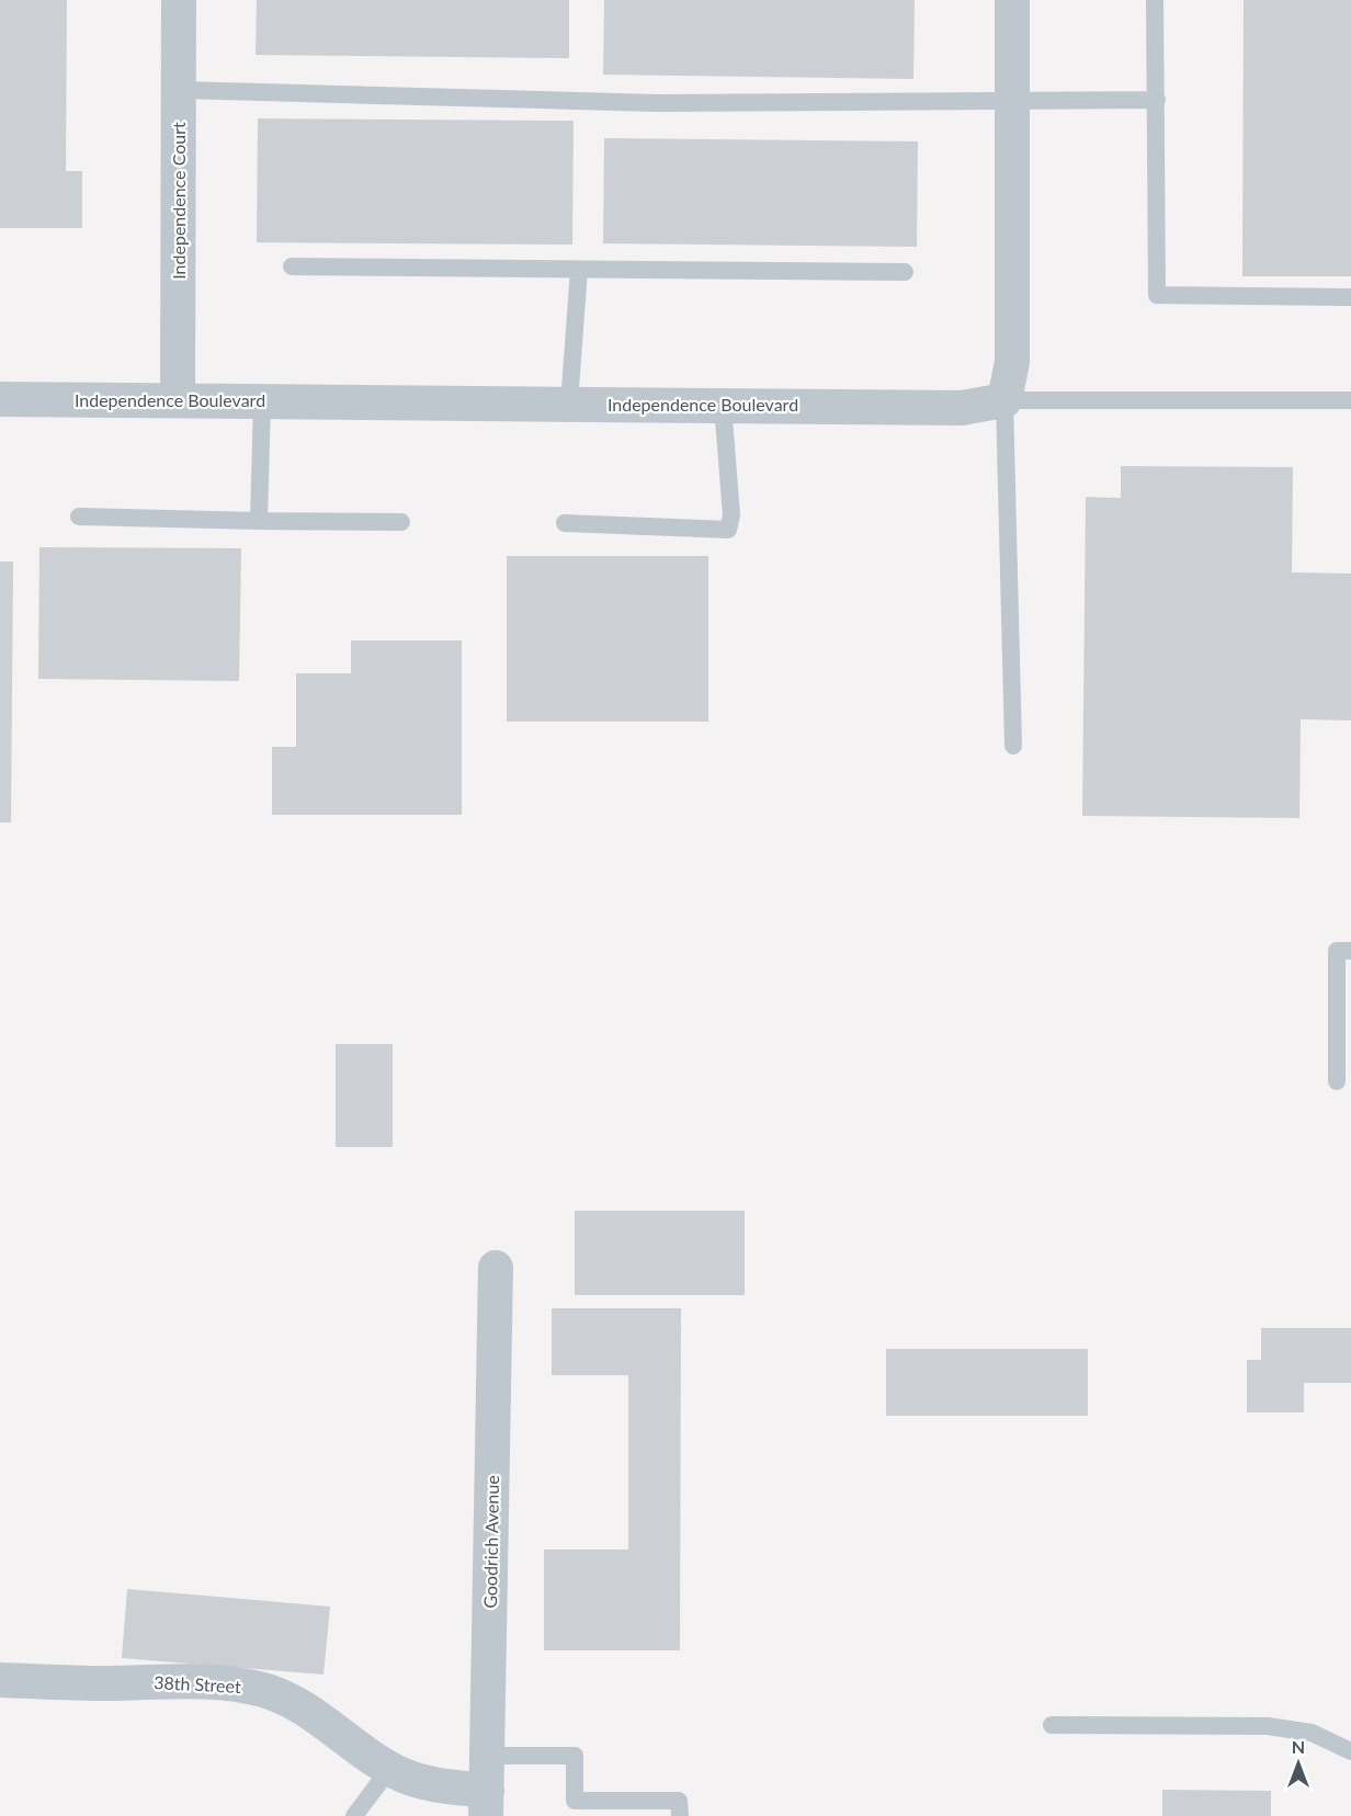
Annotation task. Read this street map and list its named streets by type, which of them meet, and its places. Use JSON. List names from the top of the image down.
{
  "streets": {
    "street": [
      "Independence Court",
      "Independence Boulevard",
      "Goodrich Avenue",
      "38th Street"
    ]
  },
  "crossings": [
    ["Independence Court", "Independence Boulevard"],
    ["Goodrich Avenue", "38th Street"]
  ],
  "north": "top"
}
